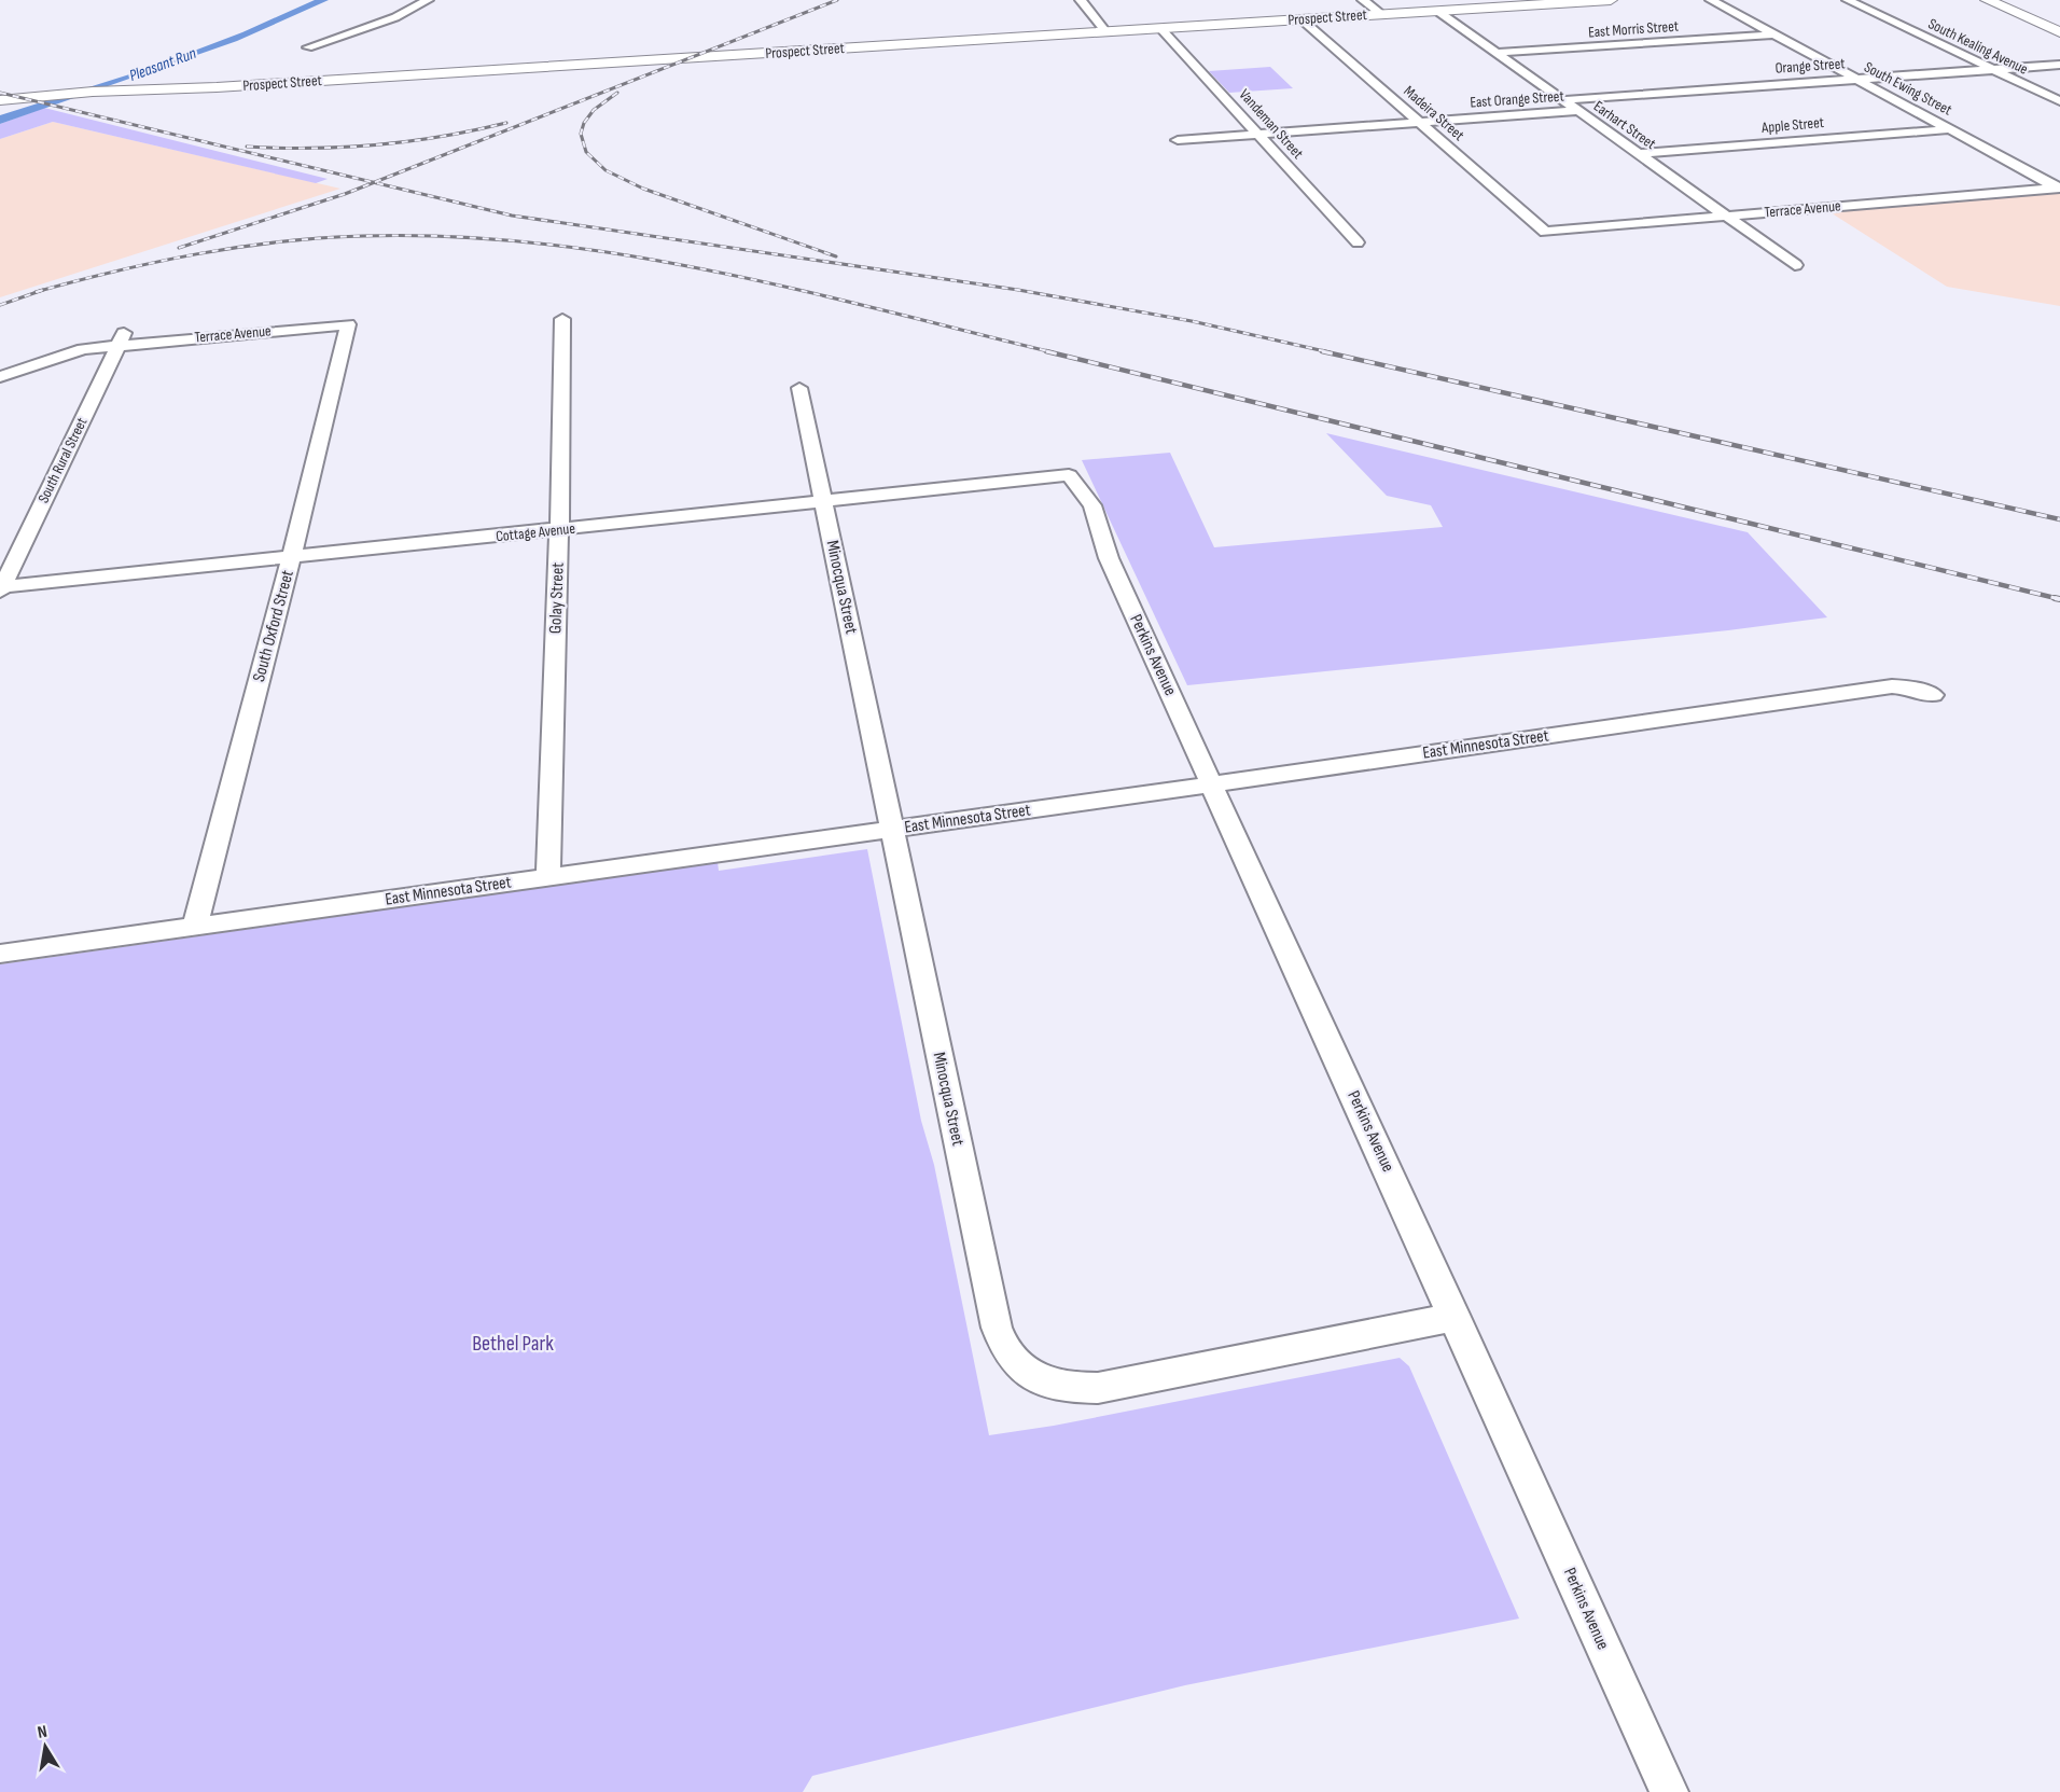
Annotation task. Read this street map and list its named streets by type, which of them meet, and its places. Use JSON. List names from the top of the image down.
{
  "streets": {
    "main road": ["Prospect Street"],
    "street": [
      "East Morris Street",
      "South Kealing Avenue",
      "Orange Street",
      "South Ewing Street",
      "East Orange Street",
      "Madeira Street",
      "Vandeman Street",
      "Earhart Street",
      "Apple Street",
      "Terrace Avenue",
      "South Rural Street",
      "Cottage Avenue",
      "Minocqua Street",
      "Golay Street",
      "South Oxford Street",
      "Perkins Avenue",
      "East Minnesota Street"
    ]
  },
  "crossings": [
    ["Prospect Street", "Madeira Street"],
    ["Prospect Street", "Vandeman Street"],
    ["Prospect Street", "Earhart Street"],
    ["East Morris Street", "South Ewing Street"],
    ["East Morris Street", "Earhart Street"],
    ["South Kealing Avenue", "Orange Street"],
    ["Orange Street", "South Ewing Street"],
    ["Orange Street", "Earhart Street"],
    ["South Ewing Street", "Apple Street"],
    ["South Ewing Street", "Terrace Avenue"],
    ["East Orange Street", "Madeira Street"],
    ["East Orange Street", "Earhart Street"],
    ["Madeira Street", "Terrace Avenue"],
    ["Earhart Street", "Apple Street"],
    ["Earhart Street", "Terrace Avenue"],
    ["Terrace Avenue", "South Rural Street"],
    ["Terrace Avenue", "South Oxford Street"],
    ["South Rural Street", "Cottage Avenue"],
    ["Cottage Avenue", "Minocqua Street"],
    ["Cottage Avenue", "Golay Street"],
    ["Cottage Avenue", "South Oxford Street"],
    ["Cottage Avenue", "Perkins Avenue"],
    ["Minocqua Street", "Perkins Avenue"],
    ["Minocqua Street", "East Minnesota Street"],
    ["Golay Street", "East Minnesota Street"],
    ["South Oxford Street", "East Minnesota Street"],
    ["Perkins Avenue", "East Minnesota Street"]
  ],
  "water": ["Pleasant Run"],
  "parks": ["Bethel Park"],
  "north": "top"
}
